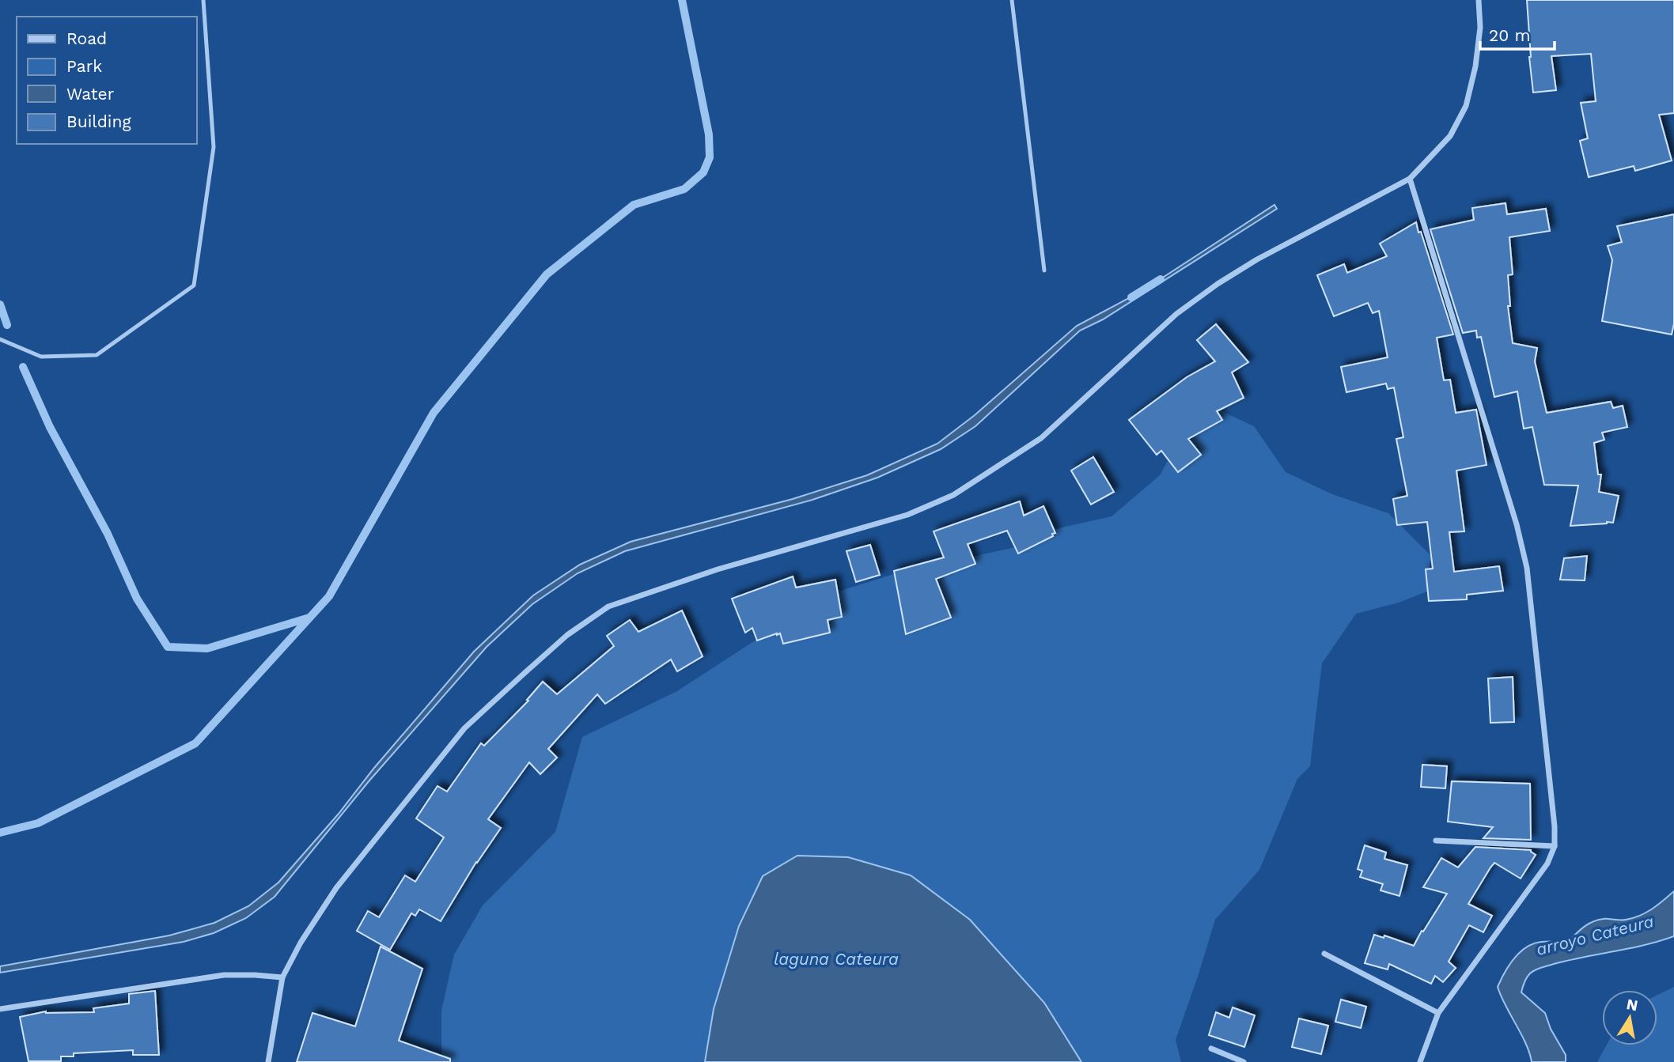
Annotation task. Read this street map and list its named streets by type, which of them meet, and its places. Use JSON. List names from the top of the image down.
{
  "water": ["arroyo Cateura", "laguna Cateura"],
  "legend": [
    "Road",
    "Park",
    "Water",
    "Building"
  ],
  "scale_bar": "20 m",
  "north": "top"
}
